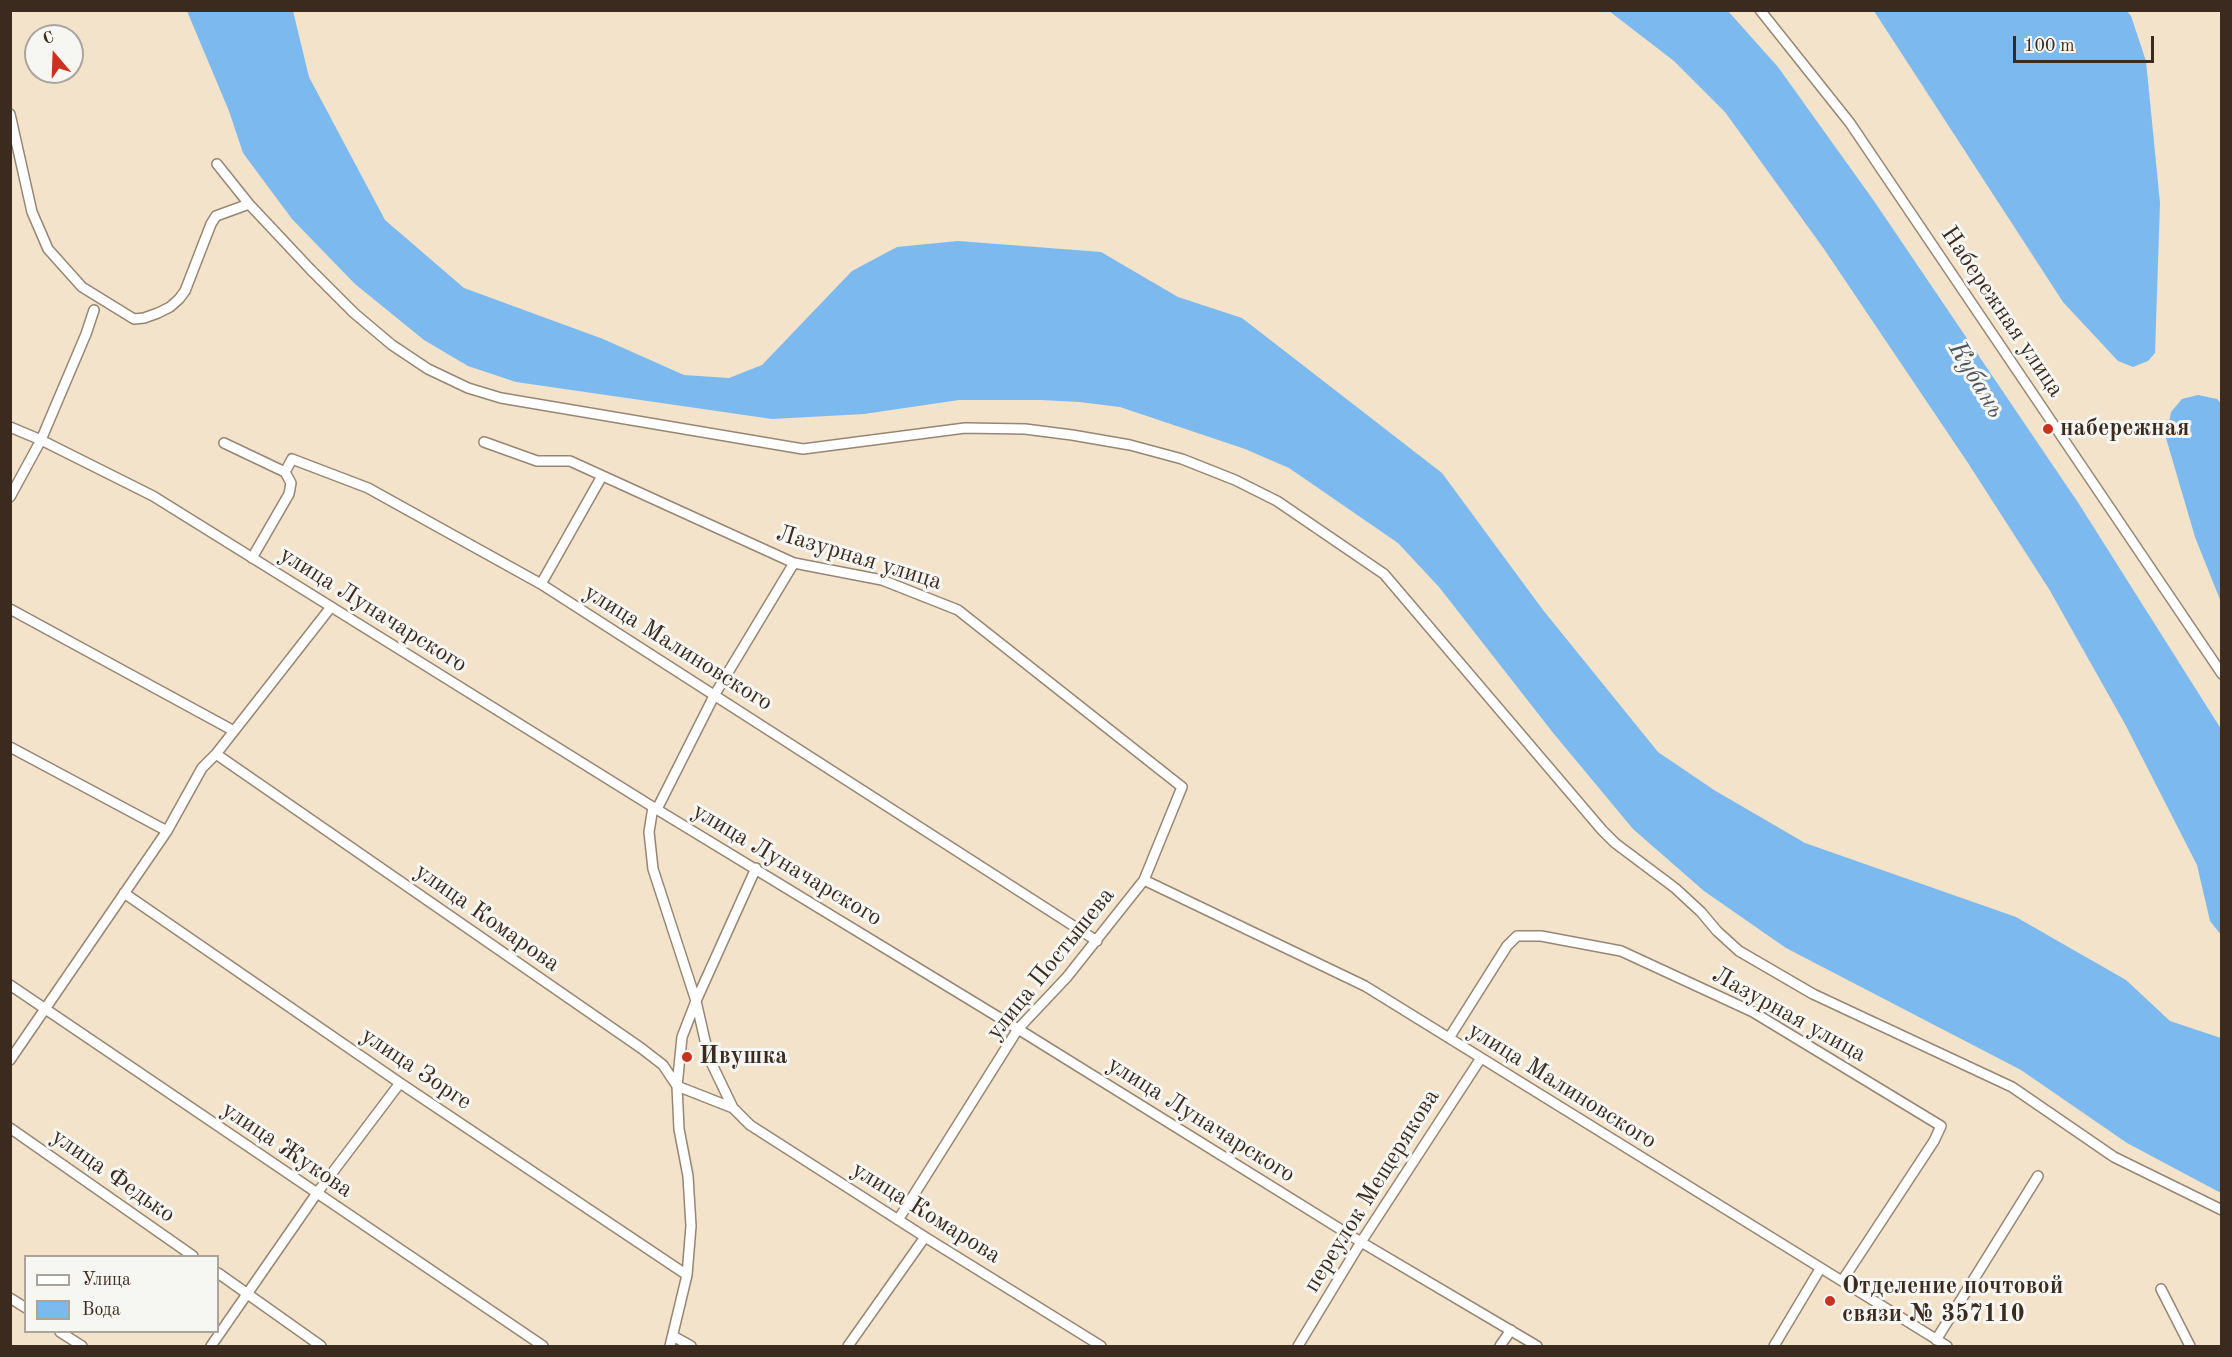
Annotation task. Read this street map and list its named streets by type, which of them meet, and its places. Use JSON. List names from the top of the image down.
{
  "streets": {
    "street": [
      "Набережная улица",
      "Лазурная улица",
      "улица Луначарского",
      "улица Малиновского",
      "улица Комарова",
      "улица Постышева",
      "улица Зорге",
      "улица Жукова",
      "улица Федько",
      "переулок Мещерякова"
    ]
  },
  "crossings": [
    ["Лазурная улица", "улица Малиновского"],
    ["Лазурная улица", "улица Комарова"],
    ["Лазурная улица", "улица Постышева"],
    ["улица Луначарского", "улица Комарова"],
    ["улица Луначарского", "улица Постышева"],
    ["улица Луначарского", "переулок Мещерякова"],
    ["улица Малиновского", "улица Комарова"],
    ["улица Малиновского", "улица Постышева"],
    ["улица Малиновского", "переулок Мещерякова"],
    ["улица Комарова", "улица Постышева"]
  ],
  "water": ["Кубань"],
  "places": ["набережная", "Ивушка", "Отделение почтовой связи № 357110"],
  "legend": ["Улица", "Вода"],
  "scale_bar": "100 m",
  "north": "top"
}
